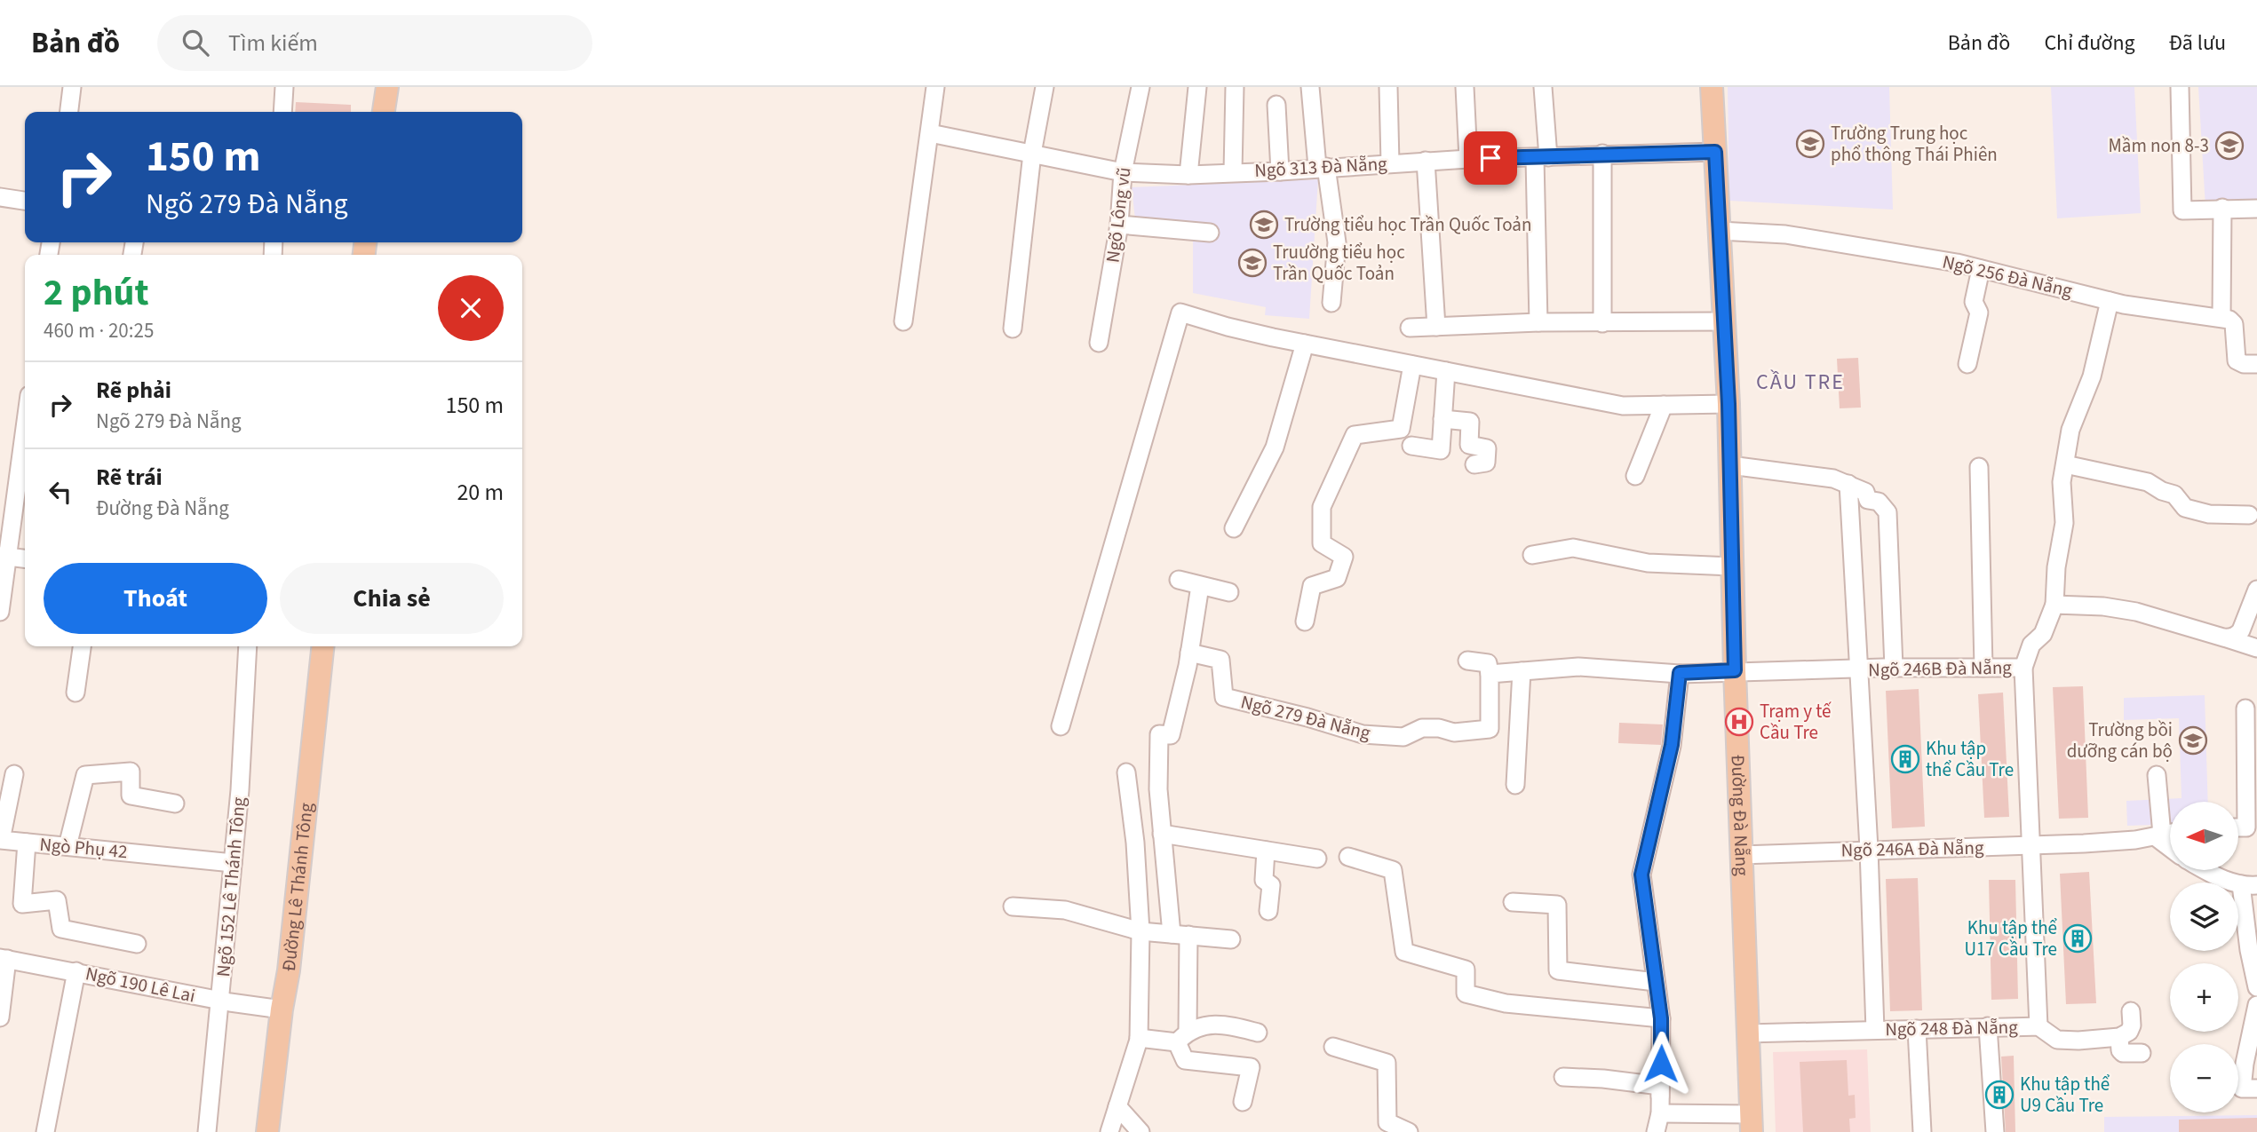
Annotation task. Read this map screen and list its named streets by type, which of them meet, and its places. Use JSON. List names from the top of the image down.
{
  "streets": {
    "main road": ["Đường Đà Nẵng", "Đường Lê Thánh Tông"],
    "street": [
      "Ngõ 313 Đà Nẵng",
      "Ngõ Lông vũ",
      "Ngõ 256 Đà Nẵng",
      "Ngõ 246B Đà Nẵng",
      "Ngõ 279 Đà Nẵng",
      "Ngò Phụ 42",
      "Ngõ 246A Đà Nẵng",
      "Ngõ 152 Lê Thánh Tông",
      "Ngõ 190 Lê Lai",
      "Ngõ 248 Đà Nẵng"
    ]
  },
  "crossings": [
    ["Ngõ 313 Đà Nẵng", "Ngõ Lông vũ"],
    ["Ngõ 313 Đà Nẵng", "Đường Đà Nẵng"],
    ["Ngõ 256 Đà Nẵng", "Ngõ 246B Đà Nẵng"],
    ["Ngõ 256 Đà Nẵng", "Đường Đà Nẵng"],
    ["Ngõ 246B Đà Nẵng", "Đường Đà Nẵng"],
    ["Đường Đà Nẵng", "Ngõ 246A Đà Nẵng"],
    ["Đường Đà Nẵng", "Ngõ 248 Đà Nẵng"],
    ["Ngò Phụ 42", "Ngõ 152 Lê Thánh Tông"],
    ["Ngõ 152 Lê Thánh Tông", "Ngõ 190 Lê Lai"],
    ["Đường Lê Thánh Tông", "Ngõ 190 Lê Lai"]
  ],
  "districts": ["CẦU TRE"],
  "places": {
    "school or university": [
      "Trường Trung học phổ thông Thái Phiên",
      "Mầm non 8-3",
      "Trường tiểu học Trần Quốc Toản",
      "Truường tiểu học Trần Quốc Toản",
      "Trường bồi dưỡng cán bộ"
    ],
    "hospital": ["Trạm y tế Cầu Tre"],
    "building": ["Khu tập thể Cầu Tre", "Khu tập thể U17 Cầu Tre", "Khu tập thể U9 Cầu Tre"]
  },
  "north": "left",
  "page": {
    "header": "Bản đồ",
    "search": "Tìm kiếm",
    "nav": ["Bản đồ", "Chỉ đường", "Đã lưu"],
    "turn": ["150 m", "Ngõ 279 Đà Nẵng"],
    "heading": ["2 phút", "460 m · 20:25"],
    "list": [
      {
        "name": "Rẽ phải",
        "note": "Ngõ 279 Đà Nẵng",
        "value": "150 m"
      },
      {
        "name": "Rẽ trái",
        "note": "Đường Đà Nẵng",
        "value": "20 m"
      }
    ],
    "buttons": ["Thoát", "Chia sẻ"],
    "map_buttons": ["+", "−"]
  }
}
